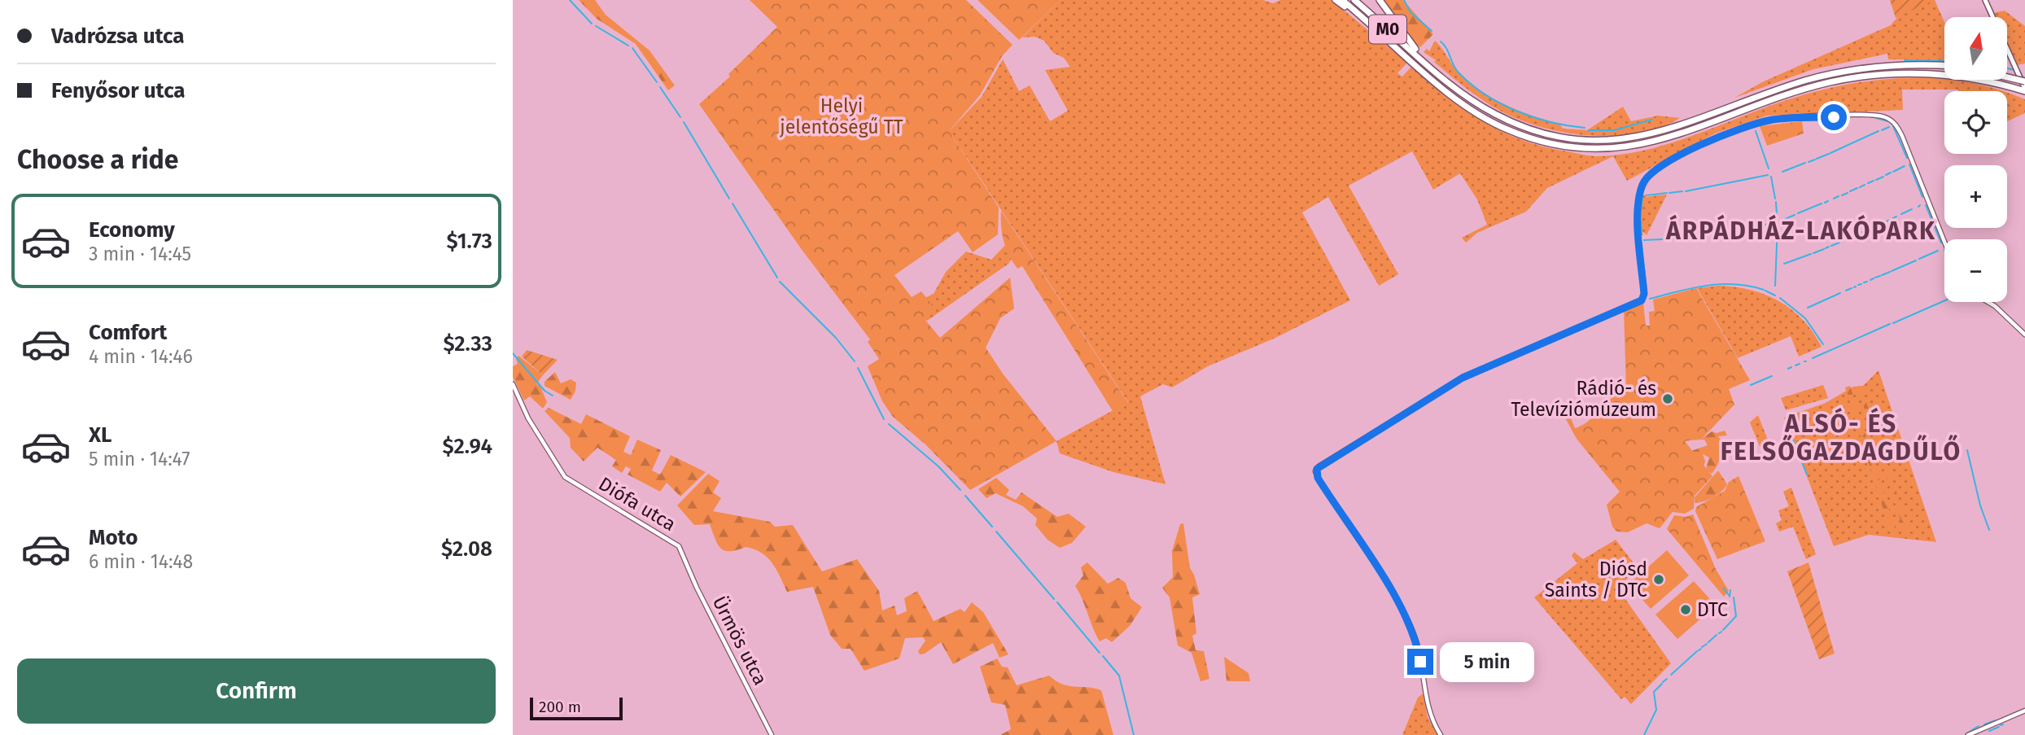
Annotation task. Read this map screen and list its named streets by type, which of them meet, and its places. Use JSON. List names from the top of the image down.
{
  "streets": {
    "highway": ["M0"],
    "street": ["Diófa utca", "Ürmös utca"]
  },
  "crossings": [
    ["Diófa utca", "Ürmös utca"]
  ],
  "districts": ["ÁRPÁDHÁZ-LAKÓPARK", "ALSÓ- ÉS FELSŐGAZDAGDŰLŐ"],
  "parks": ["Helyi jelentőségű TT"],
  "places": ["Rádió- és Televíziómúzeum", "Diósd Saints / DTC", "DTC"],
  "scale_bar": "200 m",
  "north": "top",
  "page": {
    "banner": ["Vadrózsa utca", "Fenyősor utca"],
    "map_buttons": ["+", "−"],
    "heading": "Choose a ride",
    "list": [
      {
        "name": "Economy",
        "note": "3 min · 14:45",
        "value": "$1.73"
      },
      {
        "name": "Comfort",
        "note": "4 min · 14:46",
        "value": "$2.33"
      },
      {
        "name": "XL",
        "note": "5 min · 14:47",
        "value": "$2.94"
      },
      {
        "name": "Moto",
        "note": "6 min · 14:48",
        "value": "$2.08"
      }
    ],
    "bubble": "5 min",
    "buttons": "Confirm",
    "scale": "200 m"
  }
}
